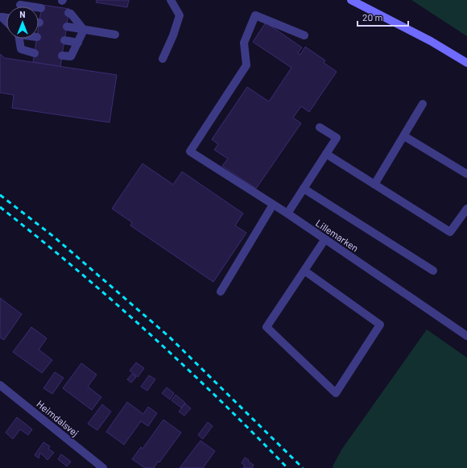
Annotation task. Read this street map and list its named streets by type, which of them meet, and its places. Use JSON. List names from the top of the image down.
{
  "streets": {
    "street": ["Lillemarken", "Heimdalsvej"]
  },
  "scale_bar": "20 m",
  "north": "top"
}
